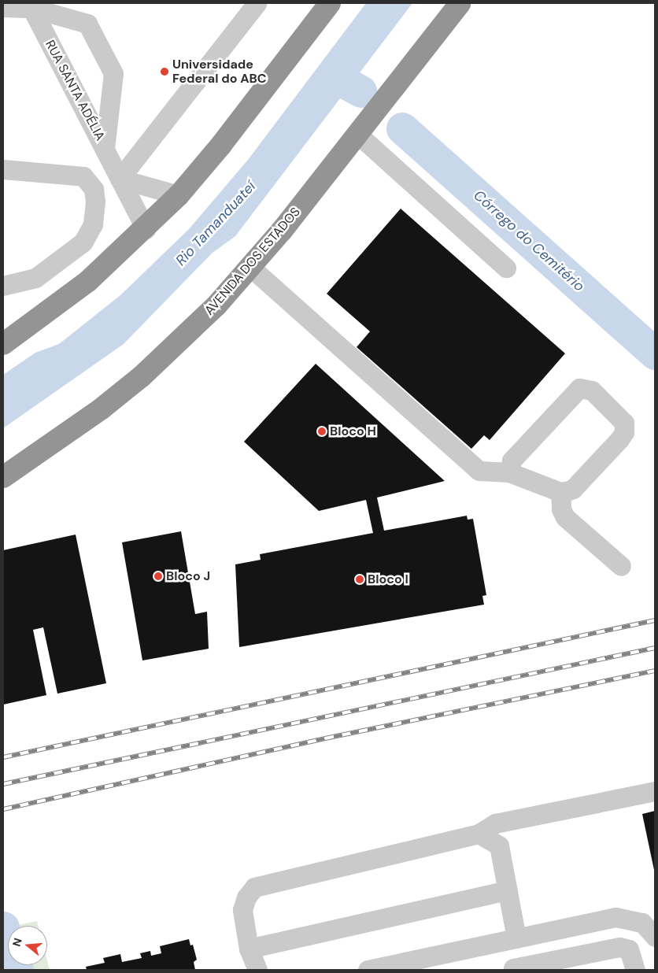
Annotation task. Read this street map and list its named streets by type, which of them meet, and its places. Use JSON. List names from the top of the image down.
{
  "streets": {
    "highway": ["AVENIDA DOS ESTADOS"],
    "street": ["RUA SANTA ADÉLIA"]
  },
  "water": ["Rio Tamanduateí", "Córrego do Cemitério"],
  "places": [
    "Universidade Federal do ABC",
    "Bloco H",
    "Bloco J",
    "Bloco I"
  ],
  "north": "left"
}
